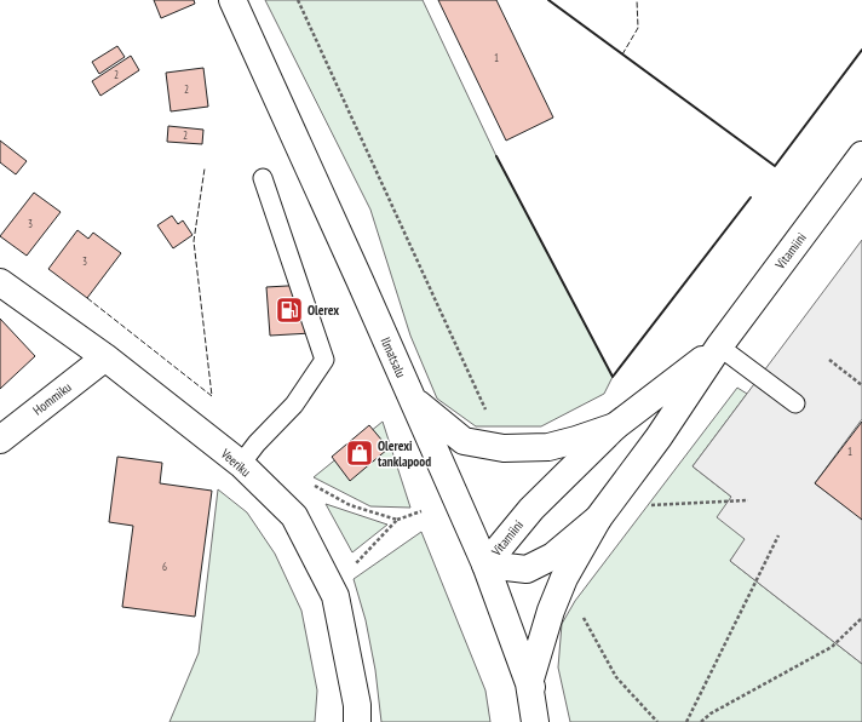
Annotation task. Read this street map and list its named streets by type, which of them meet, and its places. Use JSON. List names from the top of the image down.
{
  "streets": {
    "street": [
      "Vitamiini",
      "Ilmatsalu",
      "Hommiku",
      "Veeriku"
    ]
  },
  "crossings": [
    ["Vitamiini", "Ilmatsalu"],
    ["Hommiku", "Veeriku"]
  ],
  "places": {
    "fuel station": ["Olerex"],
    "shop": ["Olerexi tanklapood"]
  },
  "house_numbers": [
    "1",
    "2",
    "2",
    "2",
    "3",
    "3",
    "1",
    "6"
  ]
}
